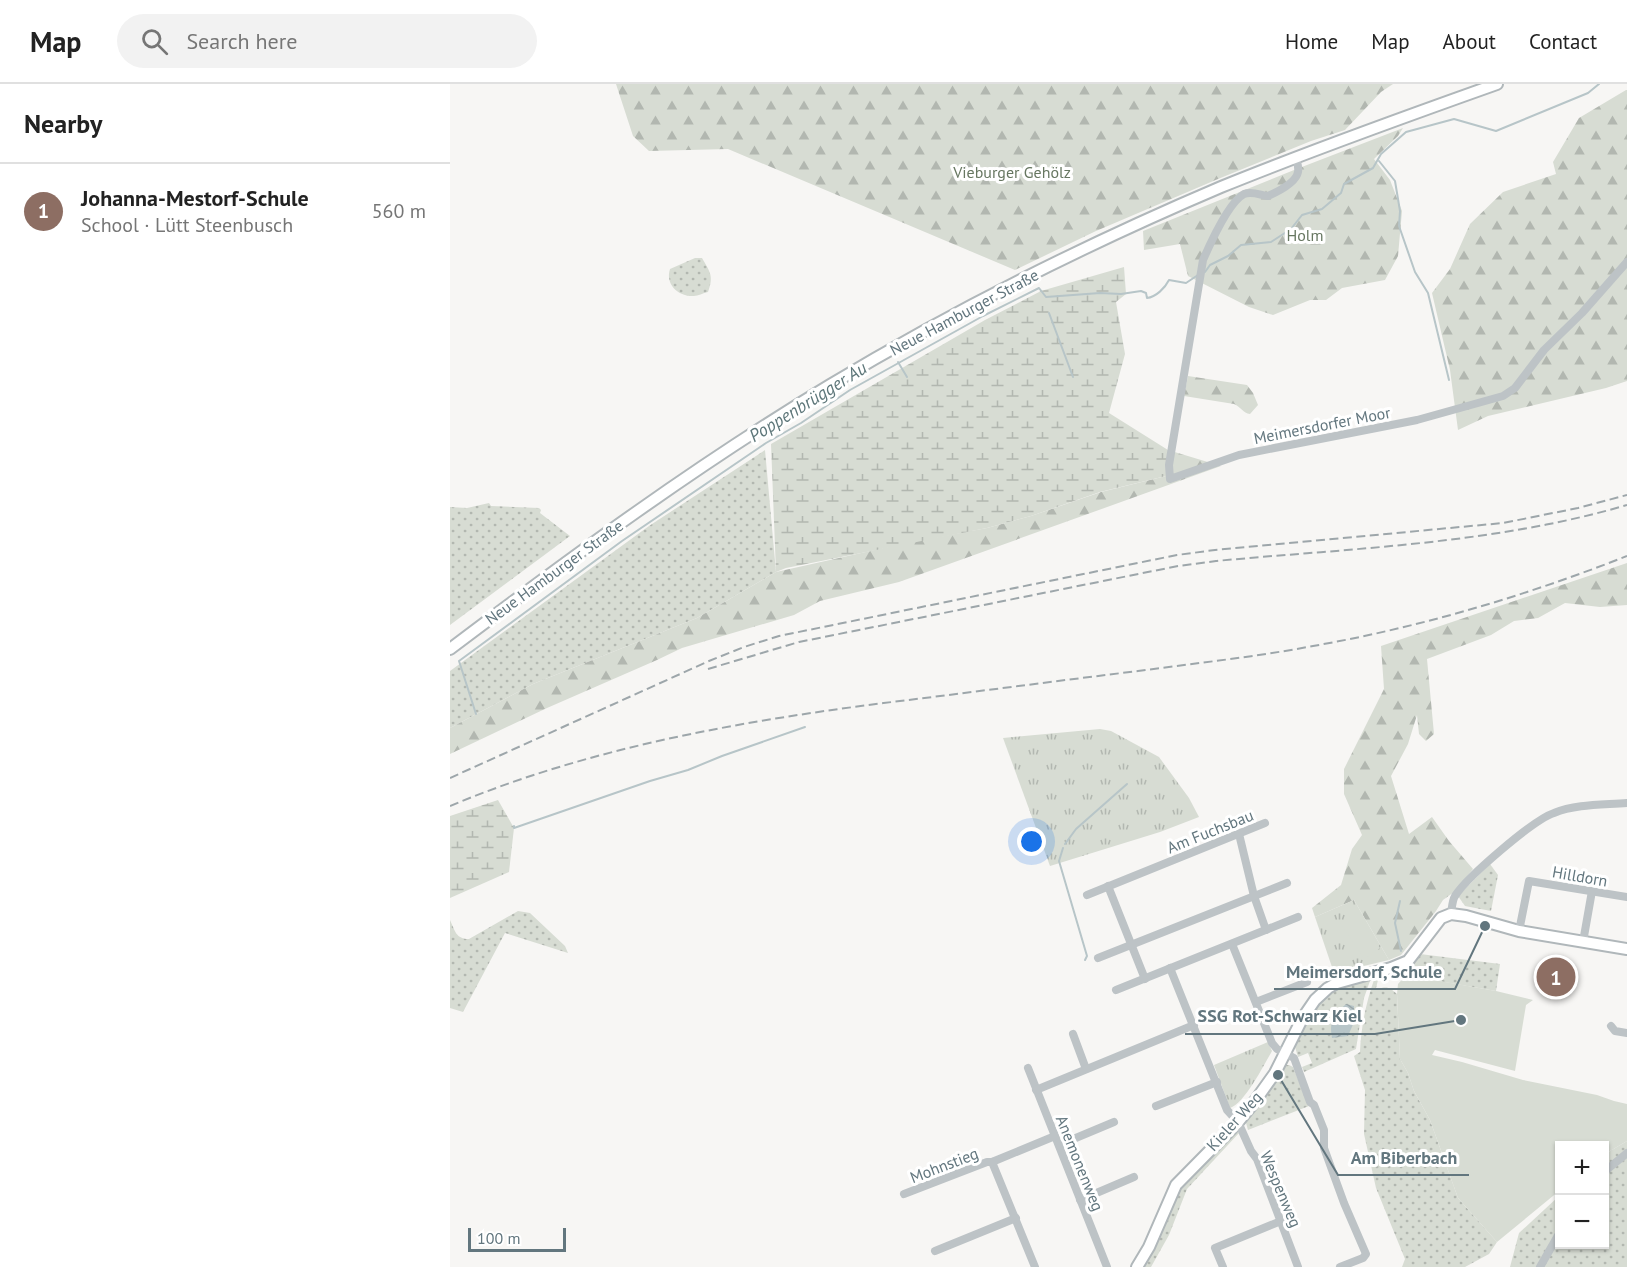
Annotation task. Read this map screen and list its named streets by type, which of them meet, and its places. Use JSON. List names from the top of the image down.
{
  "streets": {
    "main road": ["Neue Hamburger Straße", "Kieler Weg"],
    "street": [
      "Meimersdorfer Moor",
      "Am Fuchsbau",
      "Hilldorn",
      "Anemonenweg",
      "Mohnstieg",
      "Wespenweg"
    ]
  },
  "crossings": [
    ["Neue Hamburger Straße", "Meimersdorfer Moor"],
    ["Kieler Weg", "Wespenweg"],
    ["Anemonenweg", "Mohnstieg"]
  ],
  "water": ["Poppenbrügger Au"],
  "parks": ["Vieburger Gehölz", "Holm"],
  "places": ["Meimersdorf, Schule", "SSG Rot-Schwarz Kiel", "Am Biberbach"],
  "scale_bar": "100 m",
  "page": {
    "header": "Map",
    "search": "Search here",
    "nav": [
      "Home",
      "Map",
      "About",
      "Contact"
    ],
    "heading": "Nearby",
    "list": [
      {
        "mark": "1",
        "name": "Johanna-Mestorf-Schule",
        "note": "School · Lütt Steenbusch",
        "value": "560 m"
      }
    ],
    "pins": "1",
    "map_buttons": ["+", "−"],
    "scale": "100 m"
  }
}
